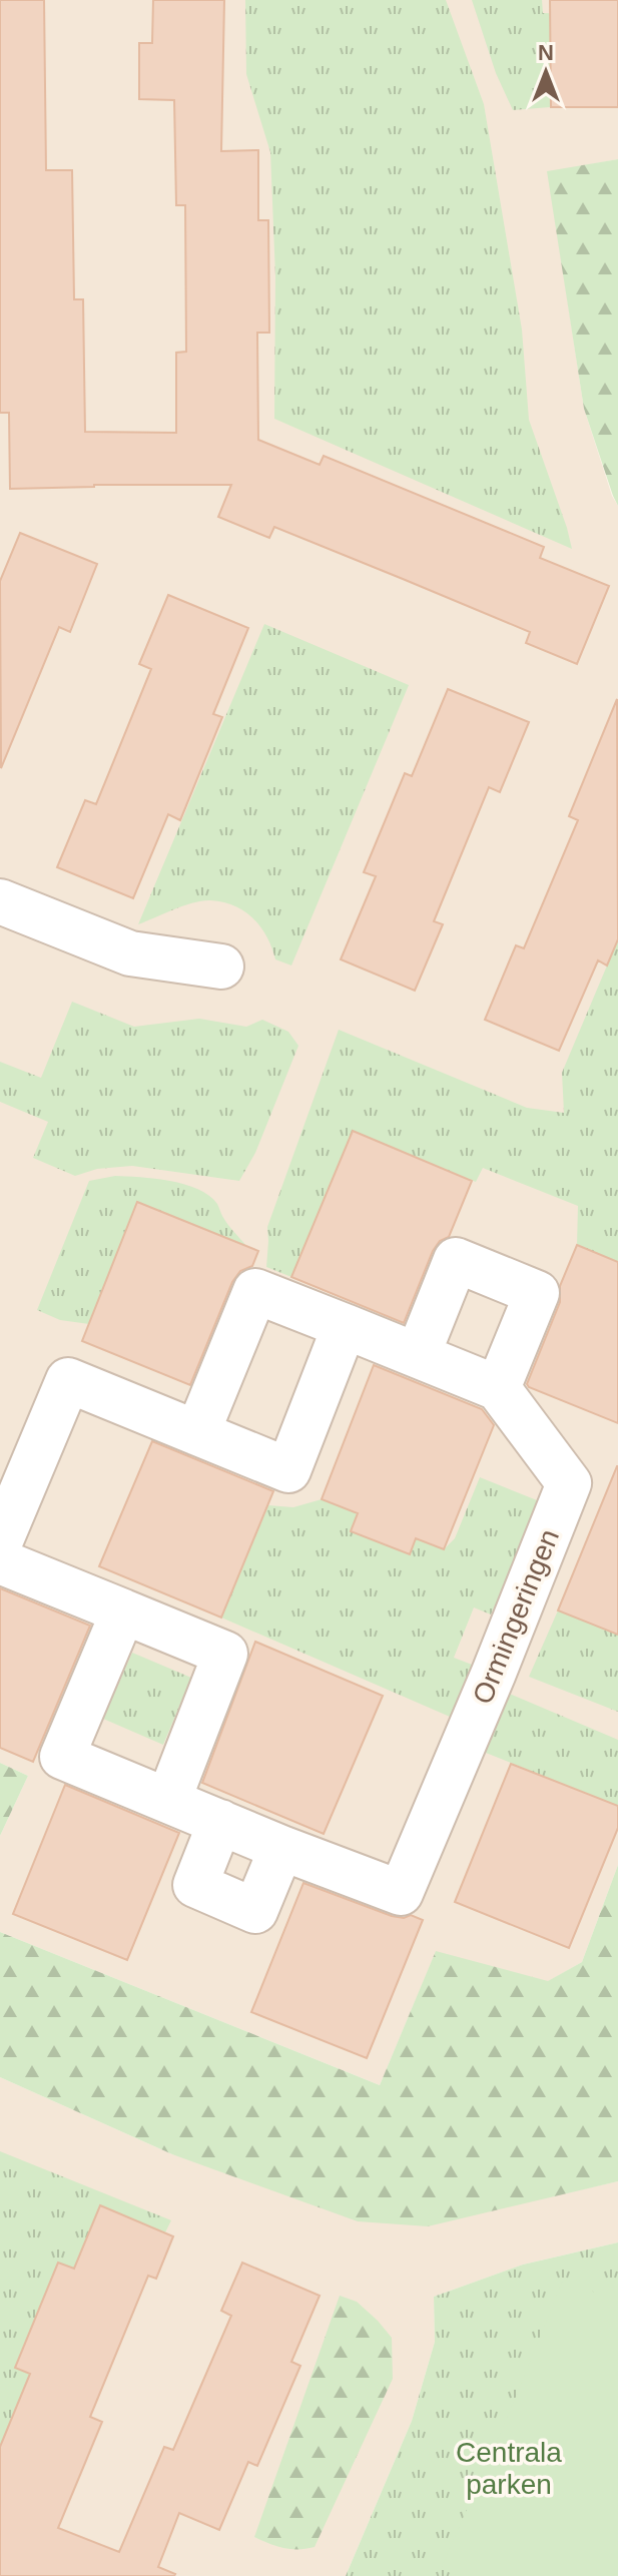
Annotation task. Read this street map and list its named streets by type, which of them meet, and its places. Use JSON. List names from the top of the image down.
{
  "streets": {
    "street": ["Ormingeringen"]
  },
  "parks": ["Centrala parken"],
  "north": "top"
}
